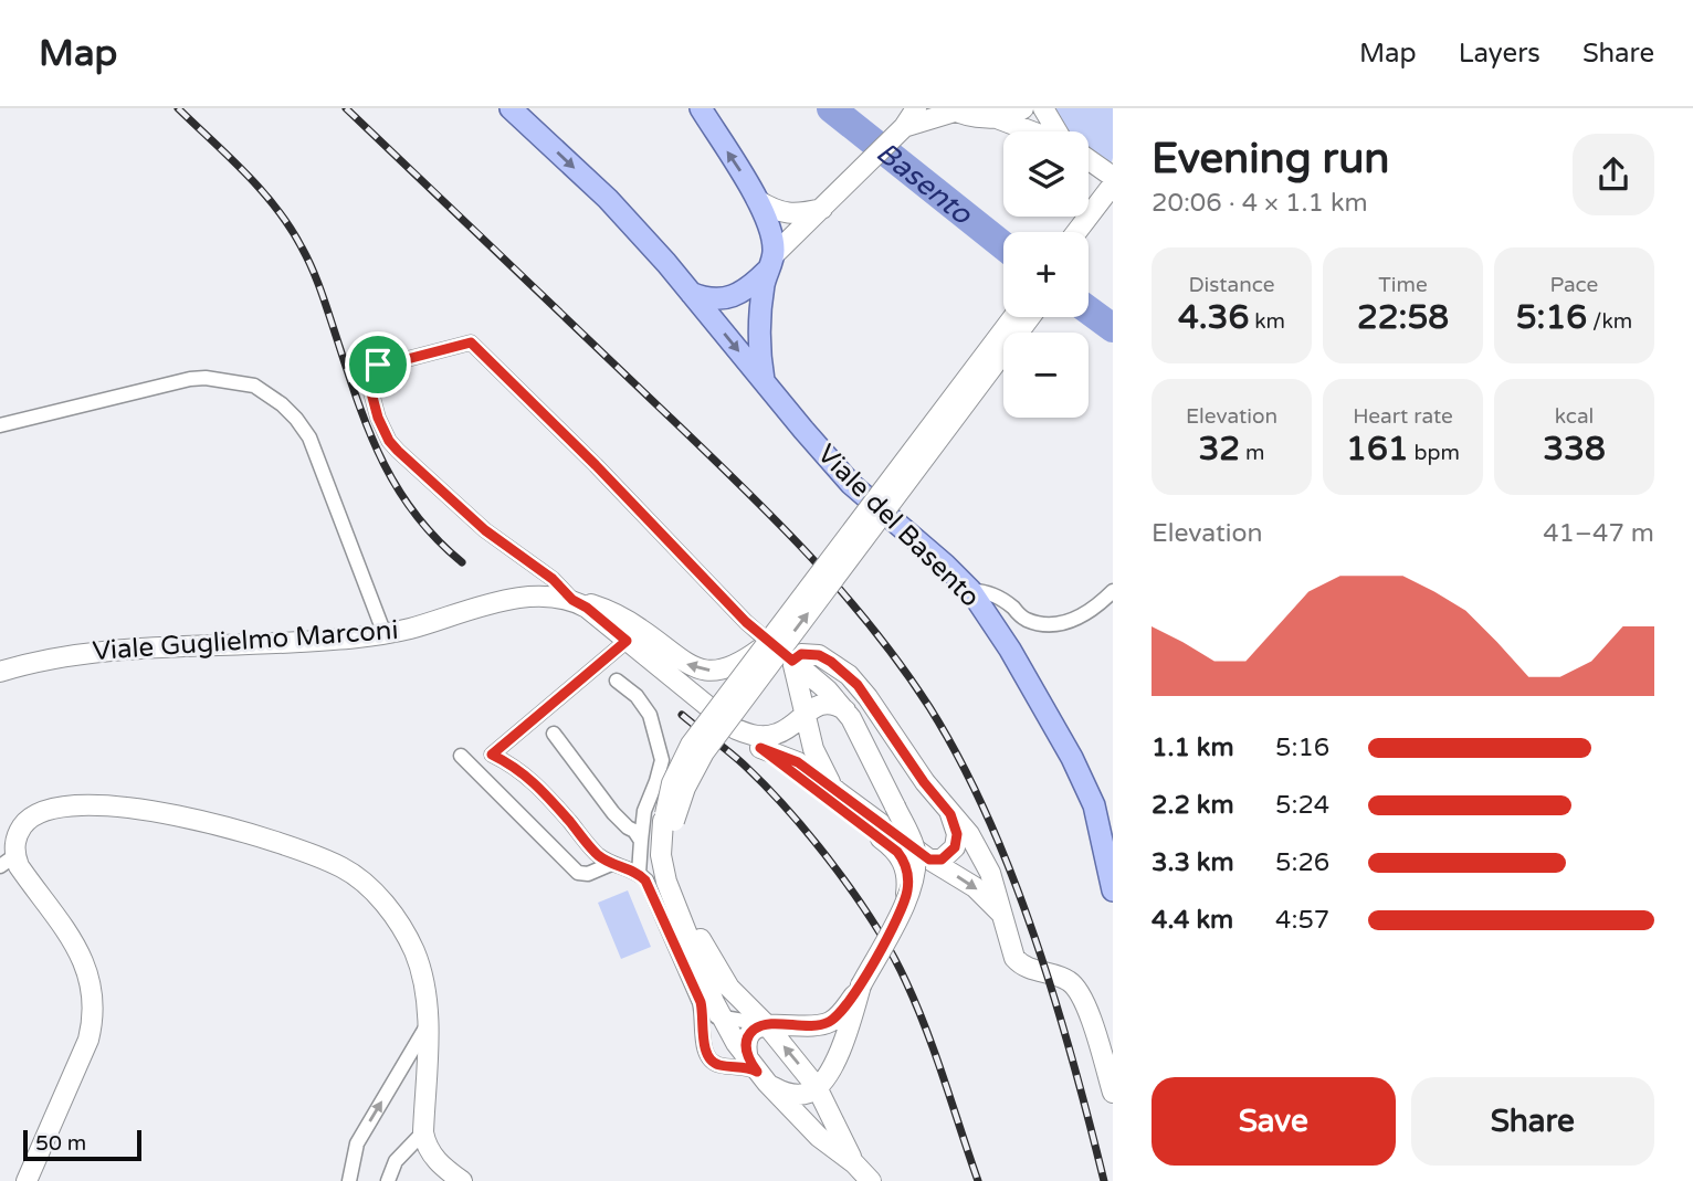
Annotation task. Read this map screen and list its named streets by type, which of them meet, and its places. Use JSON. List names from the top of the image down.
{
  "streets": {
    "main road": ["Viale del Basento"],
    "street": ["Viale Guglielmo Marconi"]
  },
  "one_way": ["Viale del Basento"],
  "water": ["Basento"],
  "scale_bar": "50 m",
  "page": {
    "header": "Map",
    "nav": ["Map", "Layers", "Share"],
    "heading": ["Evening run", "20:06 · 4 × 1.1 km"],
    "map_buttons": ["+", "−"],
    "stats": [
      ["Distance", "4.36 km"],
      ["Time", "22:58"],
      ["Pace", "5:16 /km"],
      ["Elevation", "32 m"],
      ["Heart rate", "161 bpm"],
      ["kcal", "338"]
    ],
    "chart": ["Elevation", "41–47 m"],
    "list": [
      {
        "name": "1.1 km",
        "note": "5:16"
      },
      {
        "name": "2.2 km",
        "note": "5:24"
      },
      {
        "name": "3.3 km",
        "note": "5:26"
      },
      {
        "name": "4.4 km",
        "note": "4:57"
      }
    ],
    "buttons": ["Save", "Share"],
    "scale": "50 m"
  }
}
